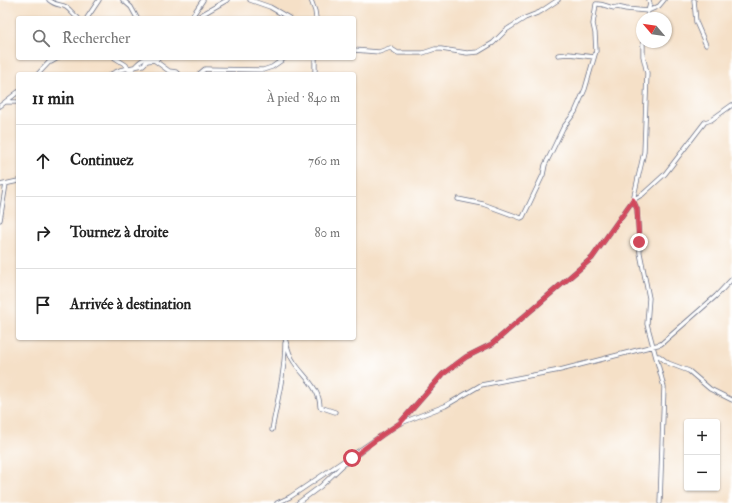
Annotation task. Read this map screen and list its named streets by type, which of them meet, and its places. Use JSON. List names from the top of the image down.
{
  "north": "top left",
  "page": {
    "search": "Rechercher",
    "heading": ["11 min", "À pied · 840 m"],
    "list": [
      ["Continuez", "760 m"],
      ["Tournez à droite", "80 m"],
      "Arrivée à destination"
    ],
    "map_buttons": ["+", "−"]
  }
}
